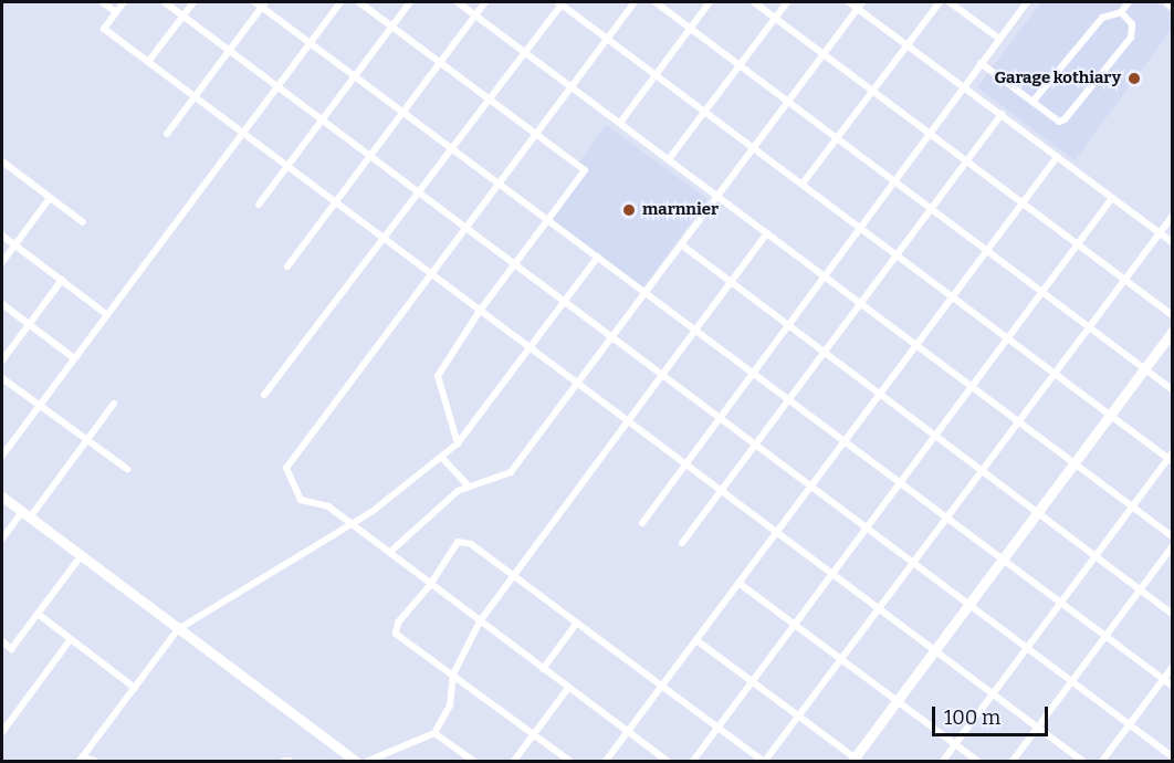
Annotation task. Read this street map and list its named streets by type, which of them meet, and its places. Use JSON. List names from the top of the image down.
{
  "places": ["Garage kothiary", "marnnier"],
  "scale_bar": "100 m"
}
